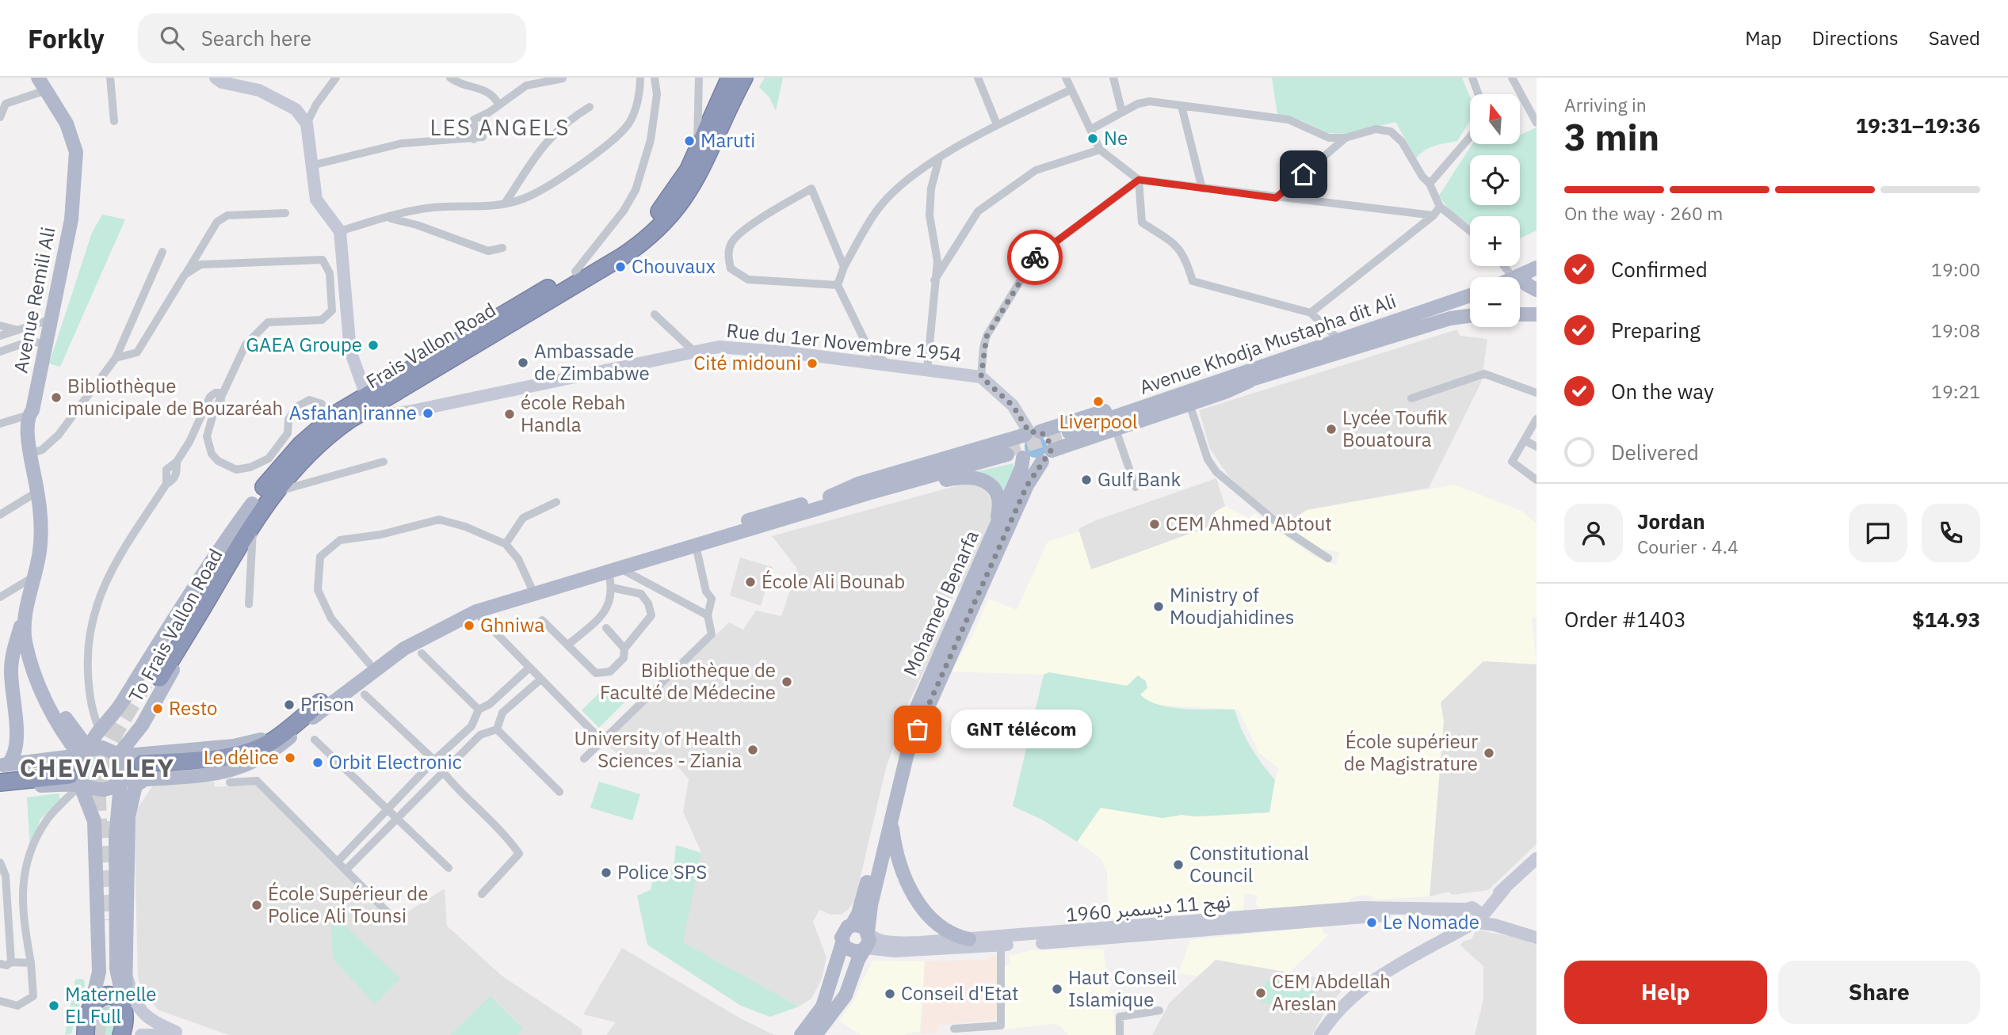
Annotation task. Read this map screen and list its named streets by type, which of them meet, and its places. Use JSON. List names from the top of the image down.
{
  "streets": {
    "highway": ["Frais Vallon Road"],
    "main road": [
      "Avenue Remili Ali",
      "Rue du 1er Novembre 1954",
      "Avenue Khodja Mustapha dit Ali",
      "Mohamed Benarfa",
      "To Frais Vallon Road",
      "نهج 11 ديسمبر 1960"
    ]
  },
  "crossings": [
    ["Rue du 1er Novembre 1954", "Frais Vallon Road"],
    ["Rue du 1er Novembre 1954", "Mohamed Benarfa"],
    ["Frais Vallon Road", "To Frais Vallon Road"],
    ["Mohamed Benarfa", "نهج 11 ديسمبر 1960"]
  ],
  "districts": ["LES ANGELS", "CHEVALLEY"],
  "places": [
    "Ne",
    "Maruti",
    "Chouvaux",
    "GAEA Groupe",
    "Ambassade de Zimbabwe",
    "Cité midouni",
    "Bibliothèque municipale de Bouzaréah",
    "Liverpool",
    "Asfahan iranne",
    "école Rebah Handla",
    "Lycée Toufik Bouatoura",
    "Gulf Bank",
    "CEM Ahmed Abtout",
    "École Ali Bounab",
    "Ministry of Moudjahidines",
    "Ghniwa",
    "Bibliothèque de Faculté de Médecine",
    "Prison",
    "Resto",
    "GNT télécom",
    "University of Health Sciences - Ziania",
    "École supérieur de Magistrature",
    "Le délice",
    "Orbit Electronic",
    "Constitutional Council",
    "Police SPS",
    "École Supérieur de Police Ali Tounsi",
    "Le Nomade",
    "Haut Conseil Islamique",
    "CEM Abdellah Areslan",
    "Conseil d'Etat",
    "Maternelle EL Full"
  ],
  "north": "top",
  "page": {
    "header": "Forkly",
    "search": "Search here",
    "nav": ["Map", "Directions", "Saved"],
    "heading": ["3 min", "Arriving in", "19:31–19:36"],
    "panel": [
      "Jordan",
      "Courier · 4.4",
      "Order #1403",
      "$14.93"
    ],
    "map_buttons": ["+", "−"],
    "bar": "On the way · 260 m",
    "list": [
      ["Confirmed", "19:00"],
      ["Preparing", "19:08"],
      ["On the way", "19:21"],
      "Delivered"
    ],
    "bubble": "GNT télécom",
    "buttons": ["Help", "Share"]
  }
}
